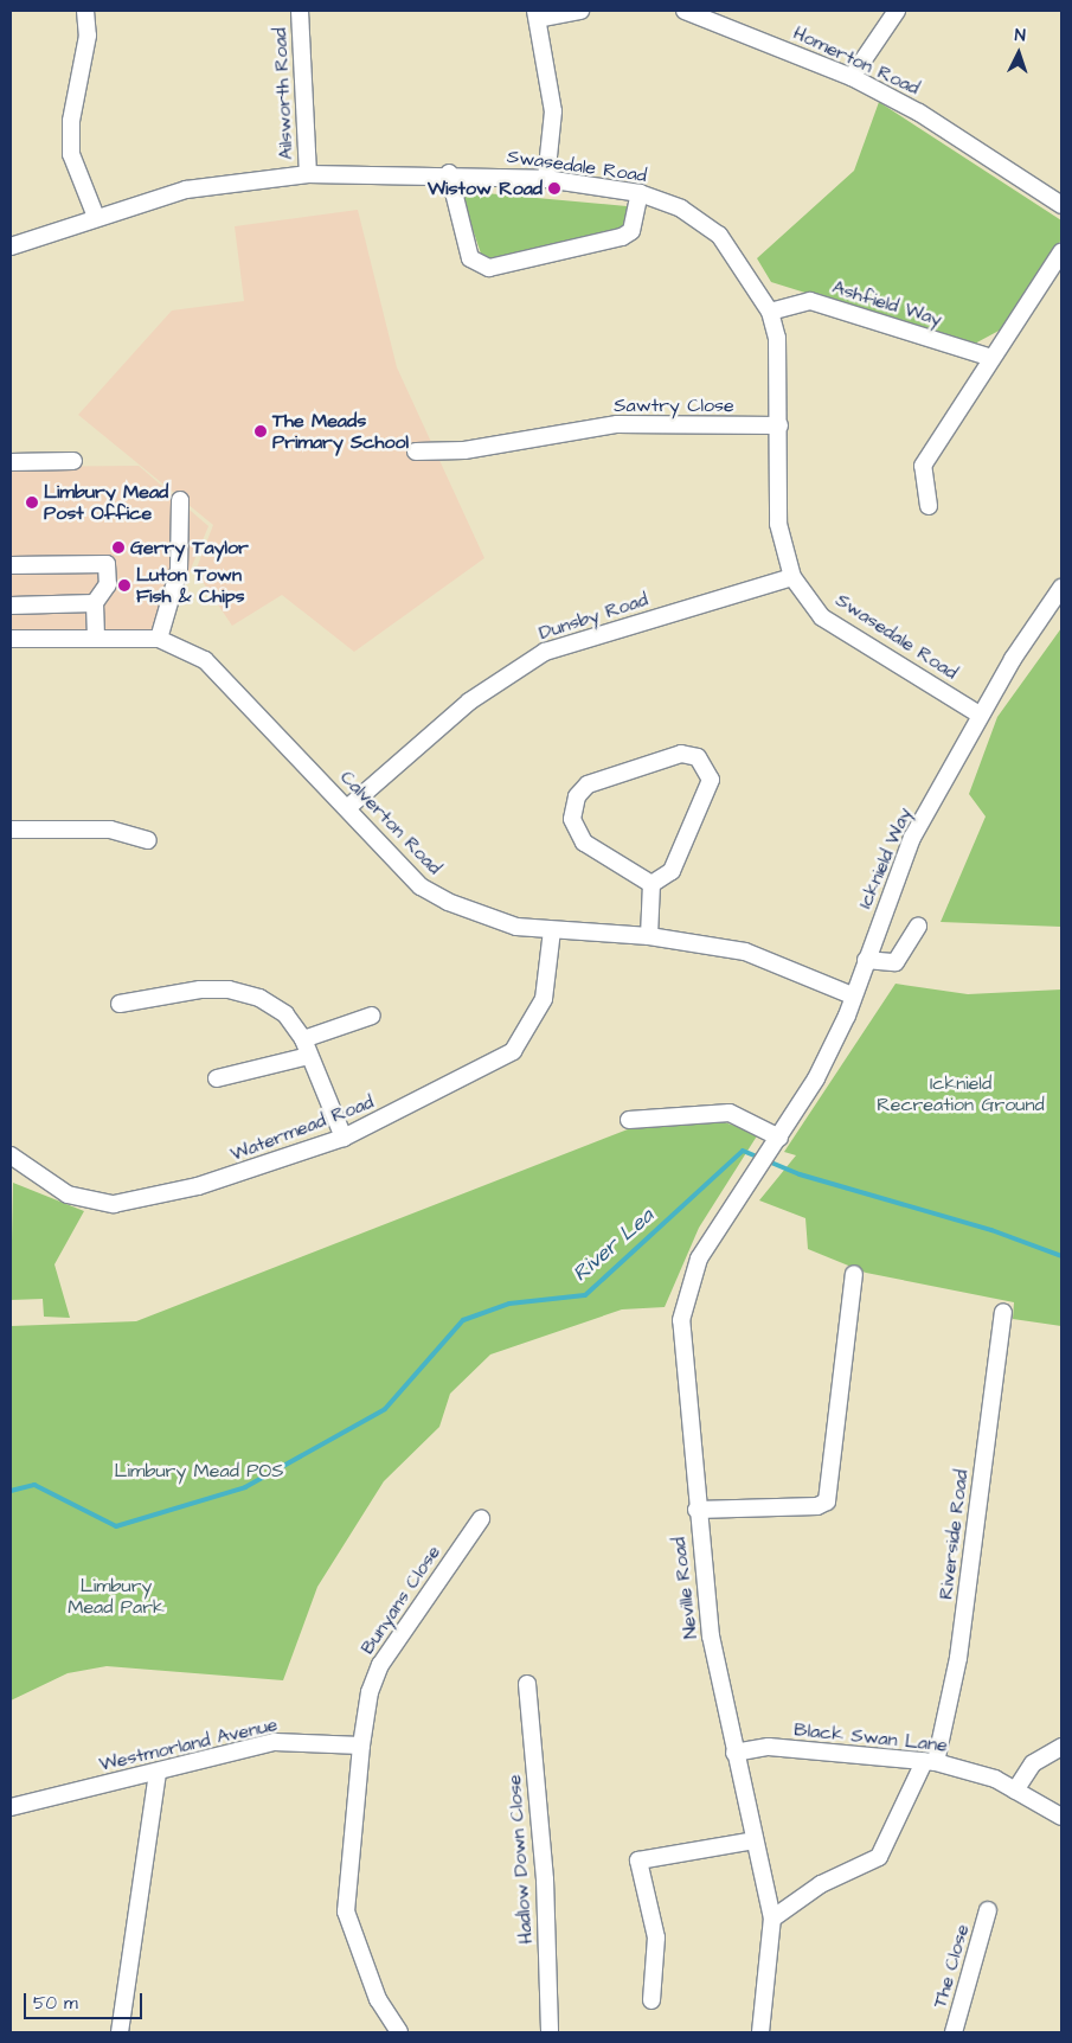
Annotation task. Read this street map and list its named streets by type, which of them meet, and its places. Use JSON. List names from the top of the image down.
{
  "streets": {
    "street": [
      "Homerton Road",
      "Ailsworth Road",
      "Swasedale Road",
      "Ashfield Way",
      "Sawtry Close",
      "Dunsby Road",
      "Calverton Road",
      "Icknield Way",
      "Watermead Road",
      "Riverside Road",
      "Neville Road",
      "Bunyans Close",
      "Black Swan Lane",
      "Westmorland Avenue",
      "Hadlow Down Close",
      "The Close"
    ]
  },
  "crossings": [
    ["Ailsworth Road", "Swasedale Road"],
    ["Swasedale Road", "Ashfield Way"],
    ["Swasedale Road", "Sawtry Close"],
    ["Swasedale Road", "Dunsby Road"],
    ["Swasedale Road", "Icknield Way"],
    ["Dunsby Road", "Calverton Road"],
    ["Calverton Road", "Icknield Way"],
    ["Calverton Road", "Watermead Road"],
    ["Icknield Way", "Neville Road"],
    ["Riverside Road", "Neville Road"],
    ["Riverside Road", "Black Swan Lane"],
    ["Neville Road", "Black Swan Lane"],
    ["Bunyans Close", "Westmorland Avenue"]
  ],
  "water": ["River Lea"],
  "parks": ["Icknield Recreation Ground", "Limbury Mead POS", "Limbury Mead Park"],
  "places": [
    "Wistow Road",
    "The Meads Primary School",
    "Limbury Mead Post Office",
    "Gerry Taylor",
    "Luton Town Fish & Chips"
  ],
  "scale_bar": "50 m",
  "north": "top"
}
